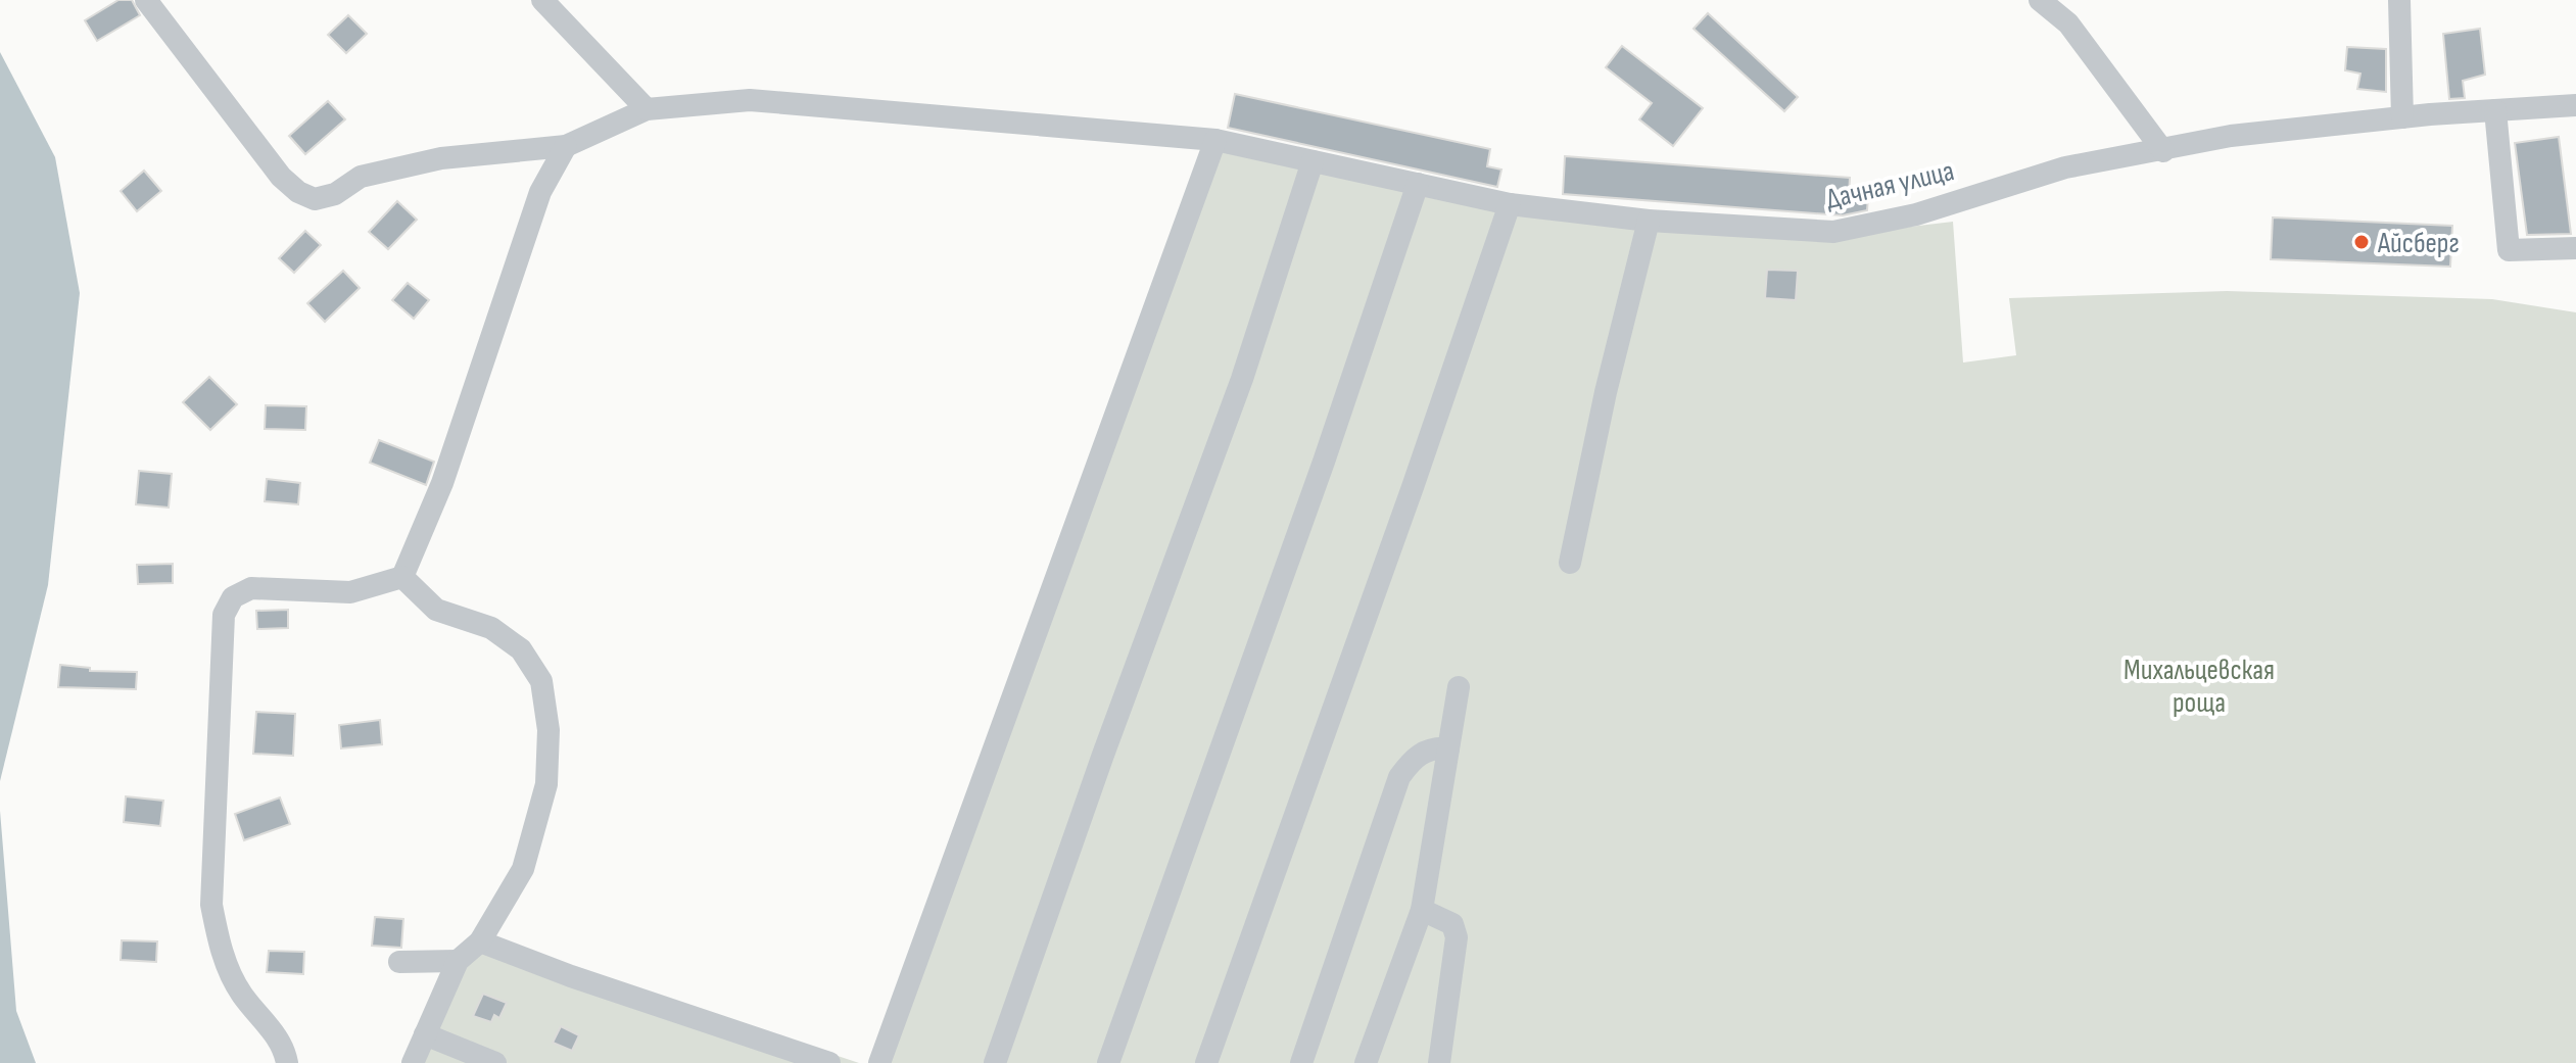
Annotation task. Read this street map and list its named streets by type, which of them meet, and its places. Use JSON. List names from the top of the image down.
{
  "streets": {
    "street": ["Дачная улица"]
  },
  "parks": ["Михальцевская роща"],
  "places": ["Айсберг"]
}
